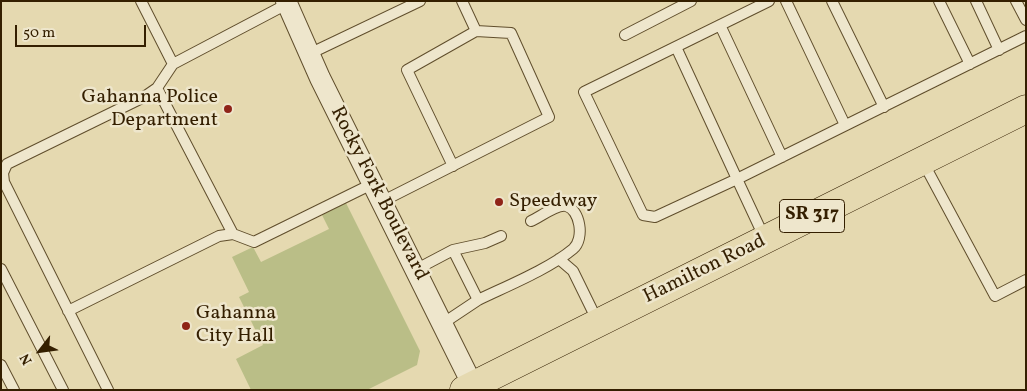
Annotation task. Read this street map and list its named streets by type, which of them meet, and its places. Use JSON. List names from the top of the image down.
{
  "streets": {
    "main road": ["SR 317", "Hamilton Road"],
    "street": ["Rocky Fork Boulevard"]
  },
  "crossings": [
    ["Rocky Fork Boulevard", "Hamilton Road"]
  ],
  "places": ["Gahanna Police Department", "Speedway", "Gahanna City Hall"],
  "scale_bar": "50 m",
  "north": "bottom left"
}
